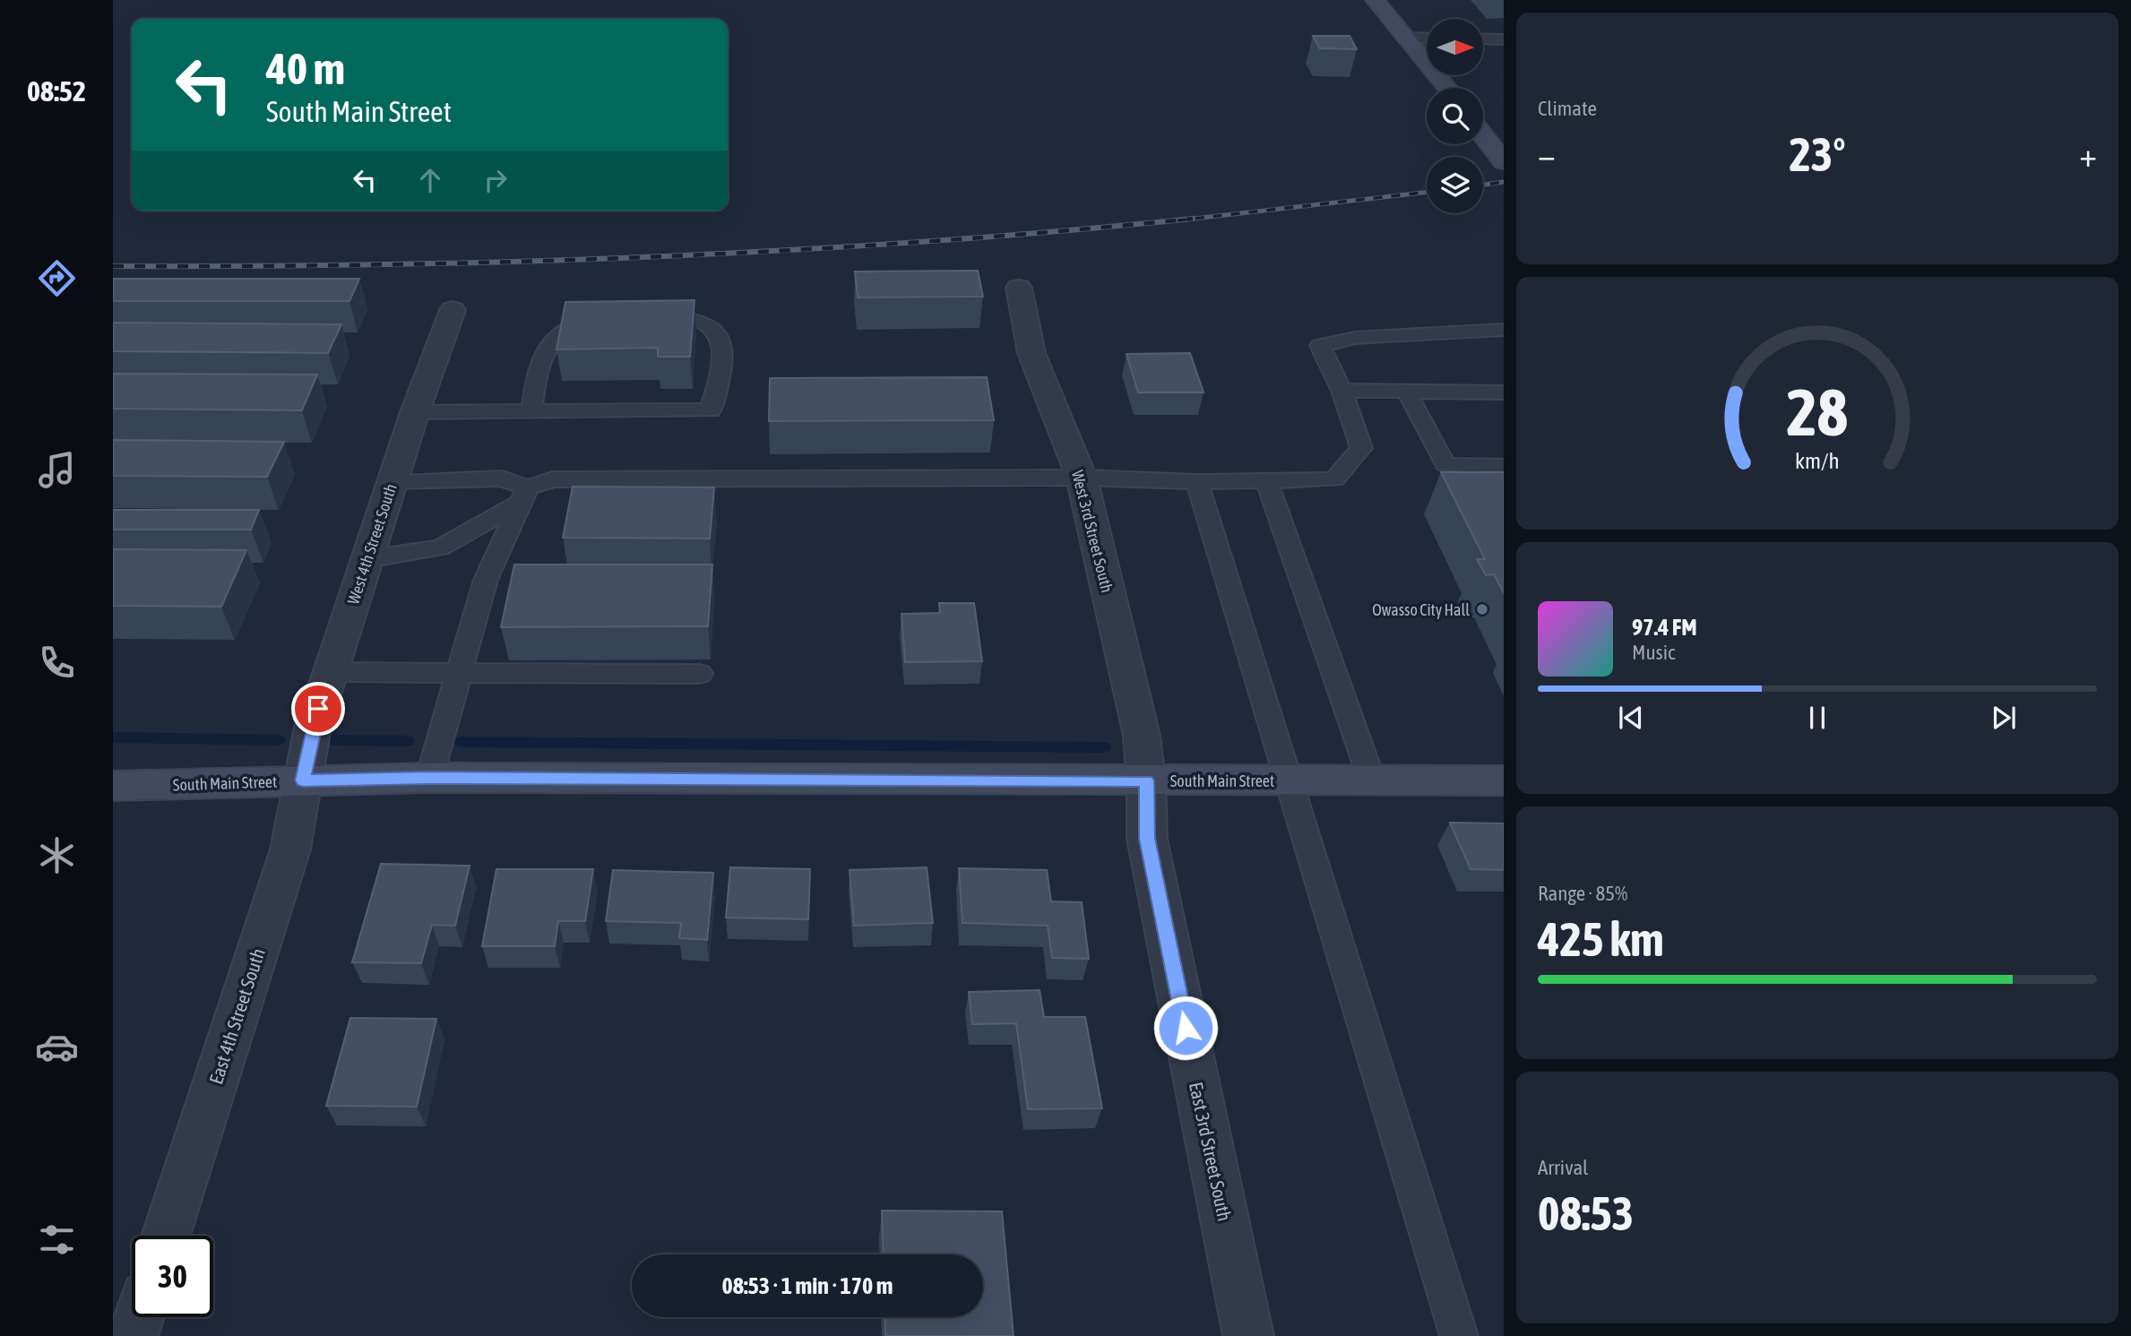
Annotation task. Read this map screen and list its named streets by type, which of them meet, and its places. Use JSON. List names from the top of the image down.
{
  "streets": {
    "street": [
      "West 3rd Street South",
      "West 4th Street South",
      "South Main Street",
      "East 4th Street South",
      "East 3rd Street South"
    ]
  },
  "crossings": [
    ["West 3rd Street South", "South Main Street"],
    ["West 3rd Street South", "East 3rd Street South"],
    ["West 4th Street South", "South Main Street"],
    ["West 4th Street South", "East 4th Street South"],
    ["South Main Street", "East 4th Street South"],
    ["South Main Street", "East 3rd Street South"]
  ],
  "places": ["Owasso City Hall"],
  "north": "right",
  "page": {
    "tabs": "08:52",
    "tile": [
      "Climate",
      ["Range · 85%", "425 km"],
      ["Arrival", "08:53"]
    ],
    "turn": ["40 m", "South Main Street"],
    "heat": ["−", "23°", "+"],
    "song": ["97.4 FM", "Music"],
    "limit": "30",
    "trip": "08:53 · 1 min · 170 m",
    "gauge": ["28", "km/h"]
  }
}
